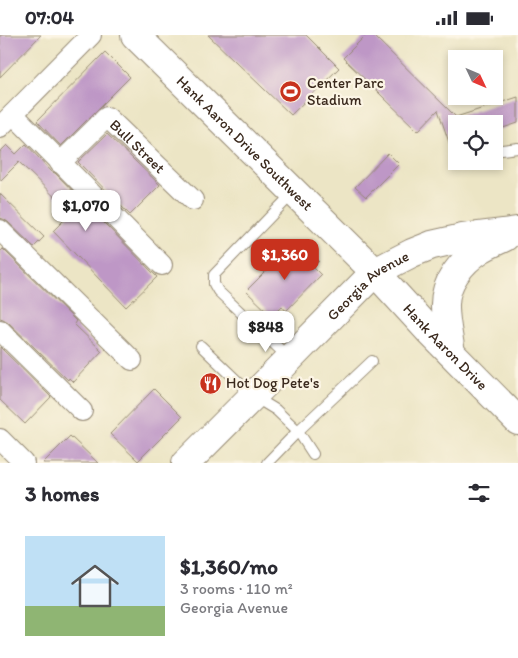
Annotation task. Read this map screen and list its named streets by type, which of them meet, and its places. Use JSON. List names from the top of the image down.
{
  "streets": {
    "main road": ["Hank Aaron Drive Southwest", "Georgia Avenue", "Hank Aaron Drive"],
    "street": ["Bull Street"]
  },
  "crossings": [
    ["Hank Aaron Drive Southwest", "Georgia Avenue"],
    ["Hank Aaron Drive Southwest", "Hank Aaron Drive"],
    ["Georgia Avenue", "Hank Aaron Drive"]
  ],
  "places": {
    "sports": ["Center Parc Stadium"],
    "restaurant": ["Hot Dog Pete's"]
  },
  "north": "bottom right",
  "page": {
    "status": "07:04",
    "price": ["$1,070", "$1,360", "$848"],
    "heading": "3 homes",
    "list": [
      {
        "name": "$1,360/mo",
        "note": "3 rooms · 110 m² · Georgia Avenue"
      }
    ]
  }
}
